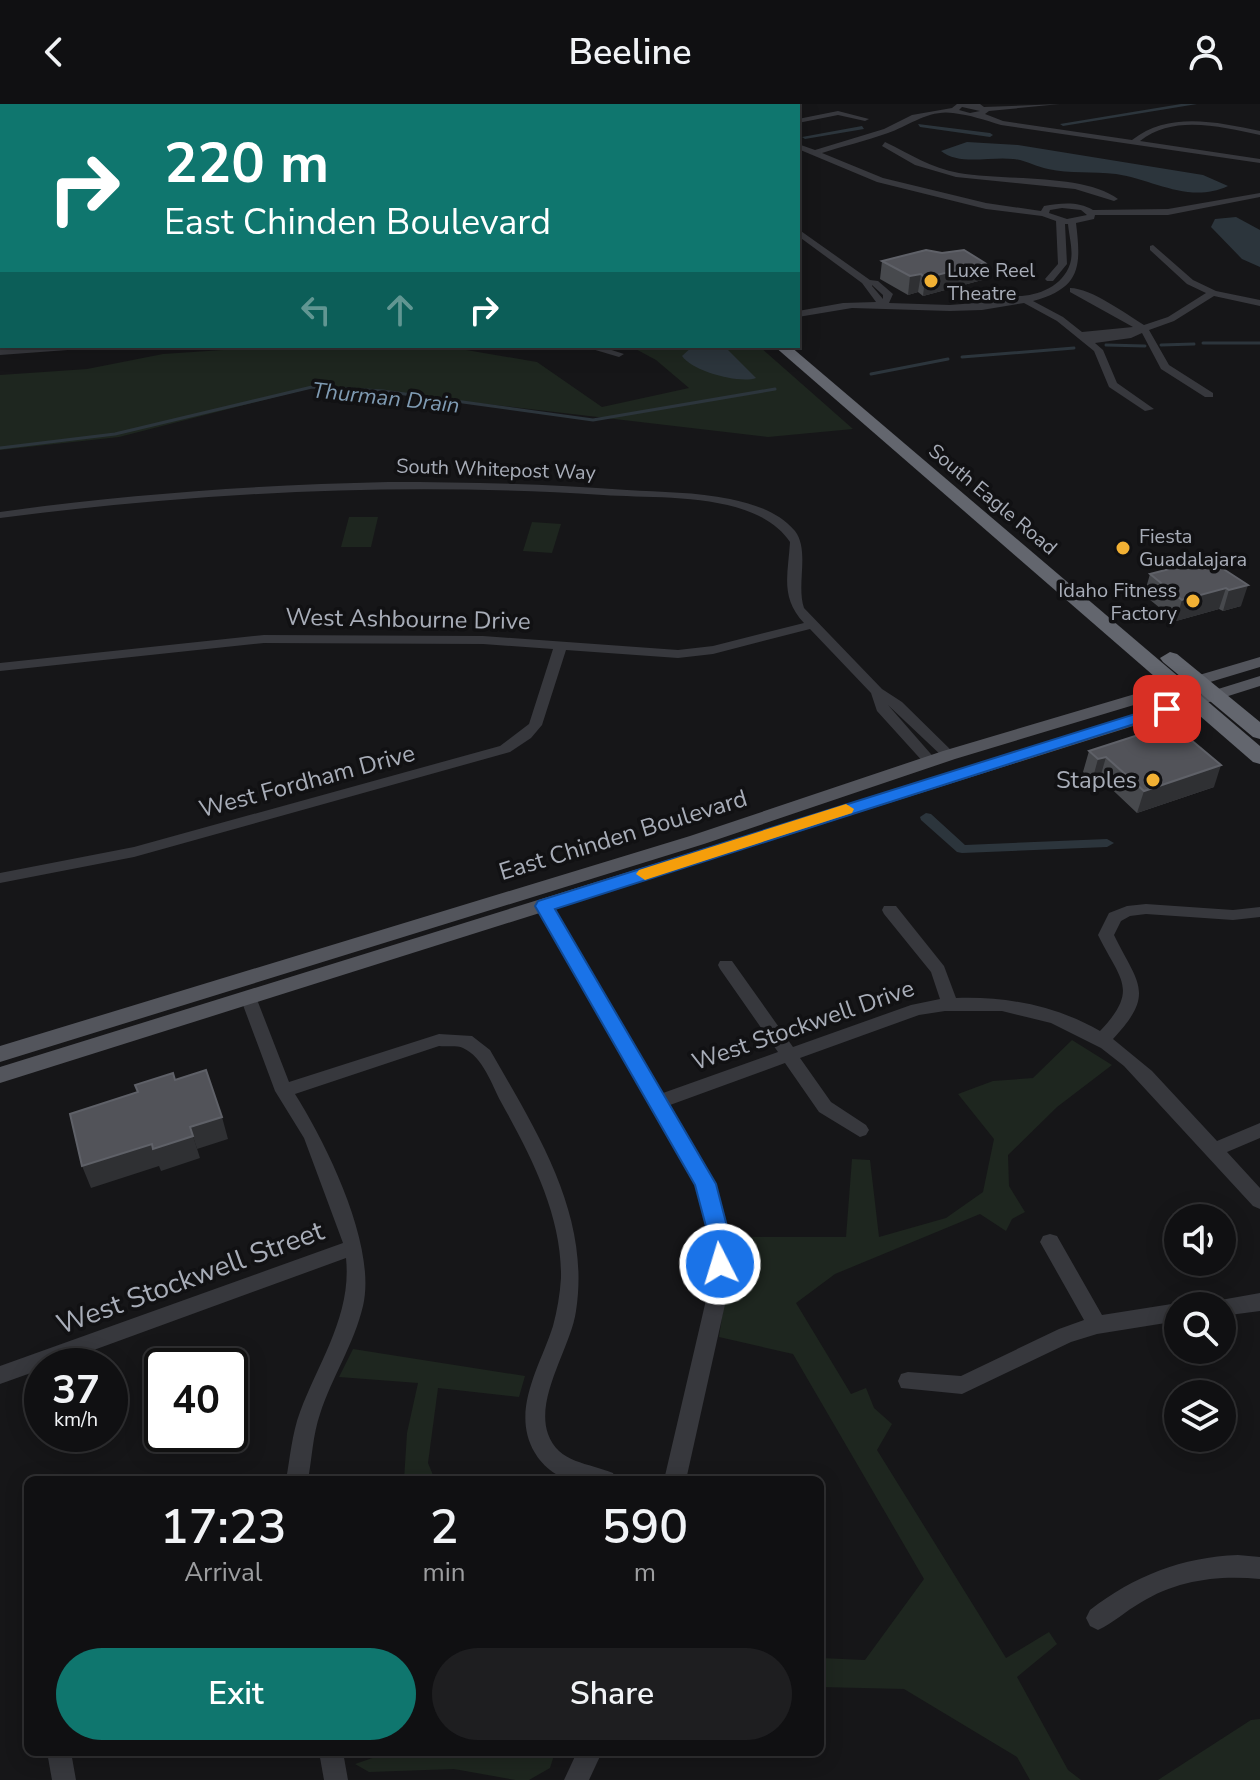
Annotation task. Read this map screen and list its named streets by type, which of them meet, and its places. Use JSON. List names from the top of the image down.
{
  "streets": {
    "highway": ["South Eagle Road"],
    "main road": ["East Chinden Boulevard"],
    "street": [
      "South Whitepost Way",
      "West Ashbourne Drive",
      "West Fordham Drive",
      "West Stockwell Drive",
      "West Stockwell Street"
    ]
  },
  "crossings": [
    ["South Whitepost Way", "West Ashbourne Drive"],
    ["South Whitepost Way", "East Chinden Boulevard"],
    ["South Eagle Road", "East Chinden Boulevard"],
    ["West Ashbourne Drive", "West Fordham Drive"]
  ],
  "water": ["Thurman Drain"],
  "places": [
    "Luxe Reel Theatre",
    "Fiesta Guadalajara",
    "Idaho Fitness Factory",
    "Staples"
  ],
  "page": {
    "header": "Beeline",
    "turn": ["220 m", "East Chinden Boulevard"],
    "speed": "37 km/h",
    "limit": "40",
    "eta": [
      "17:23",
      "Arrival",
      "2",
      "min",
      "590",
      "m"
    ],
    "buttons": ["Exit", "Share"]
  }
}
